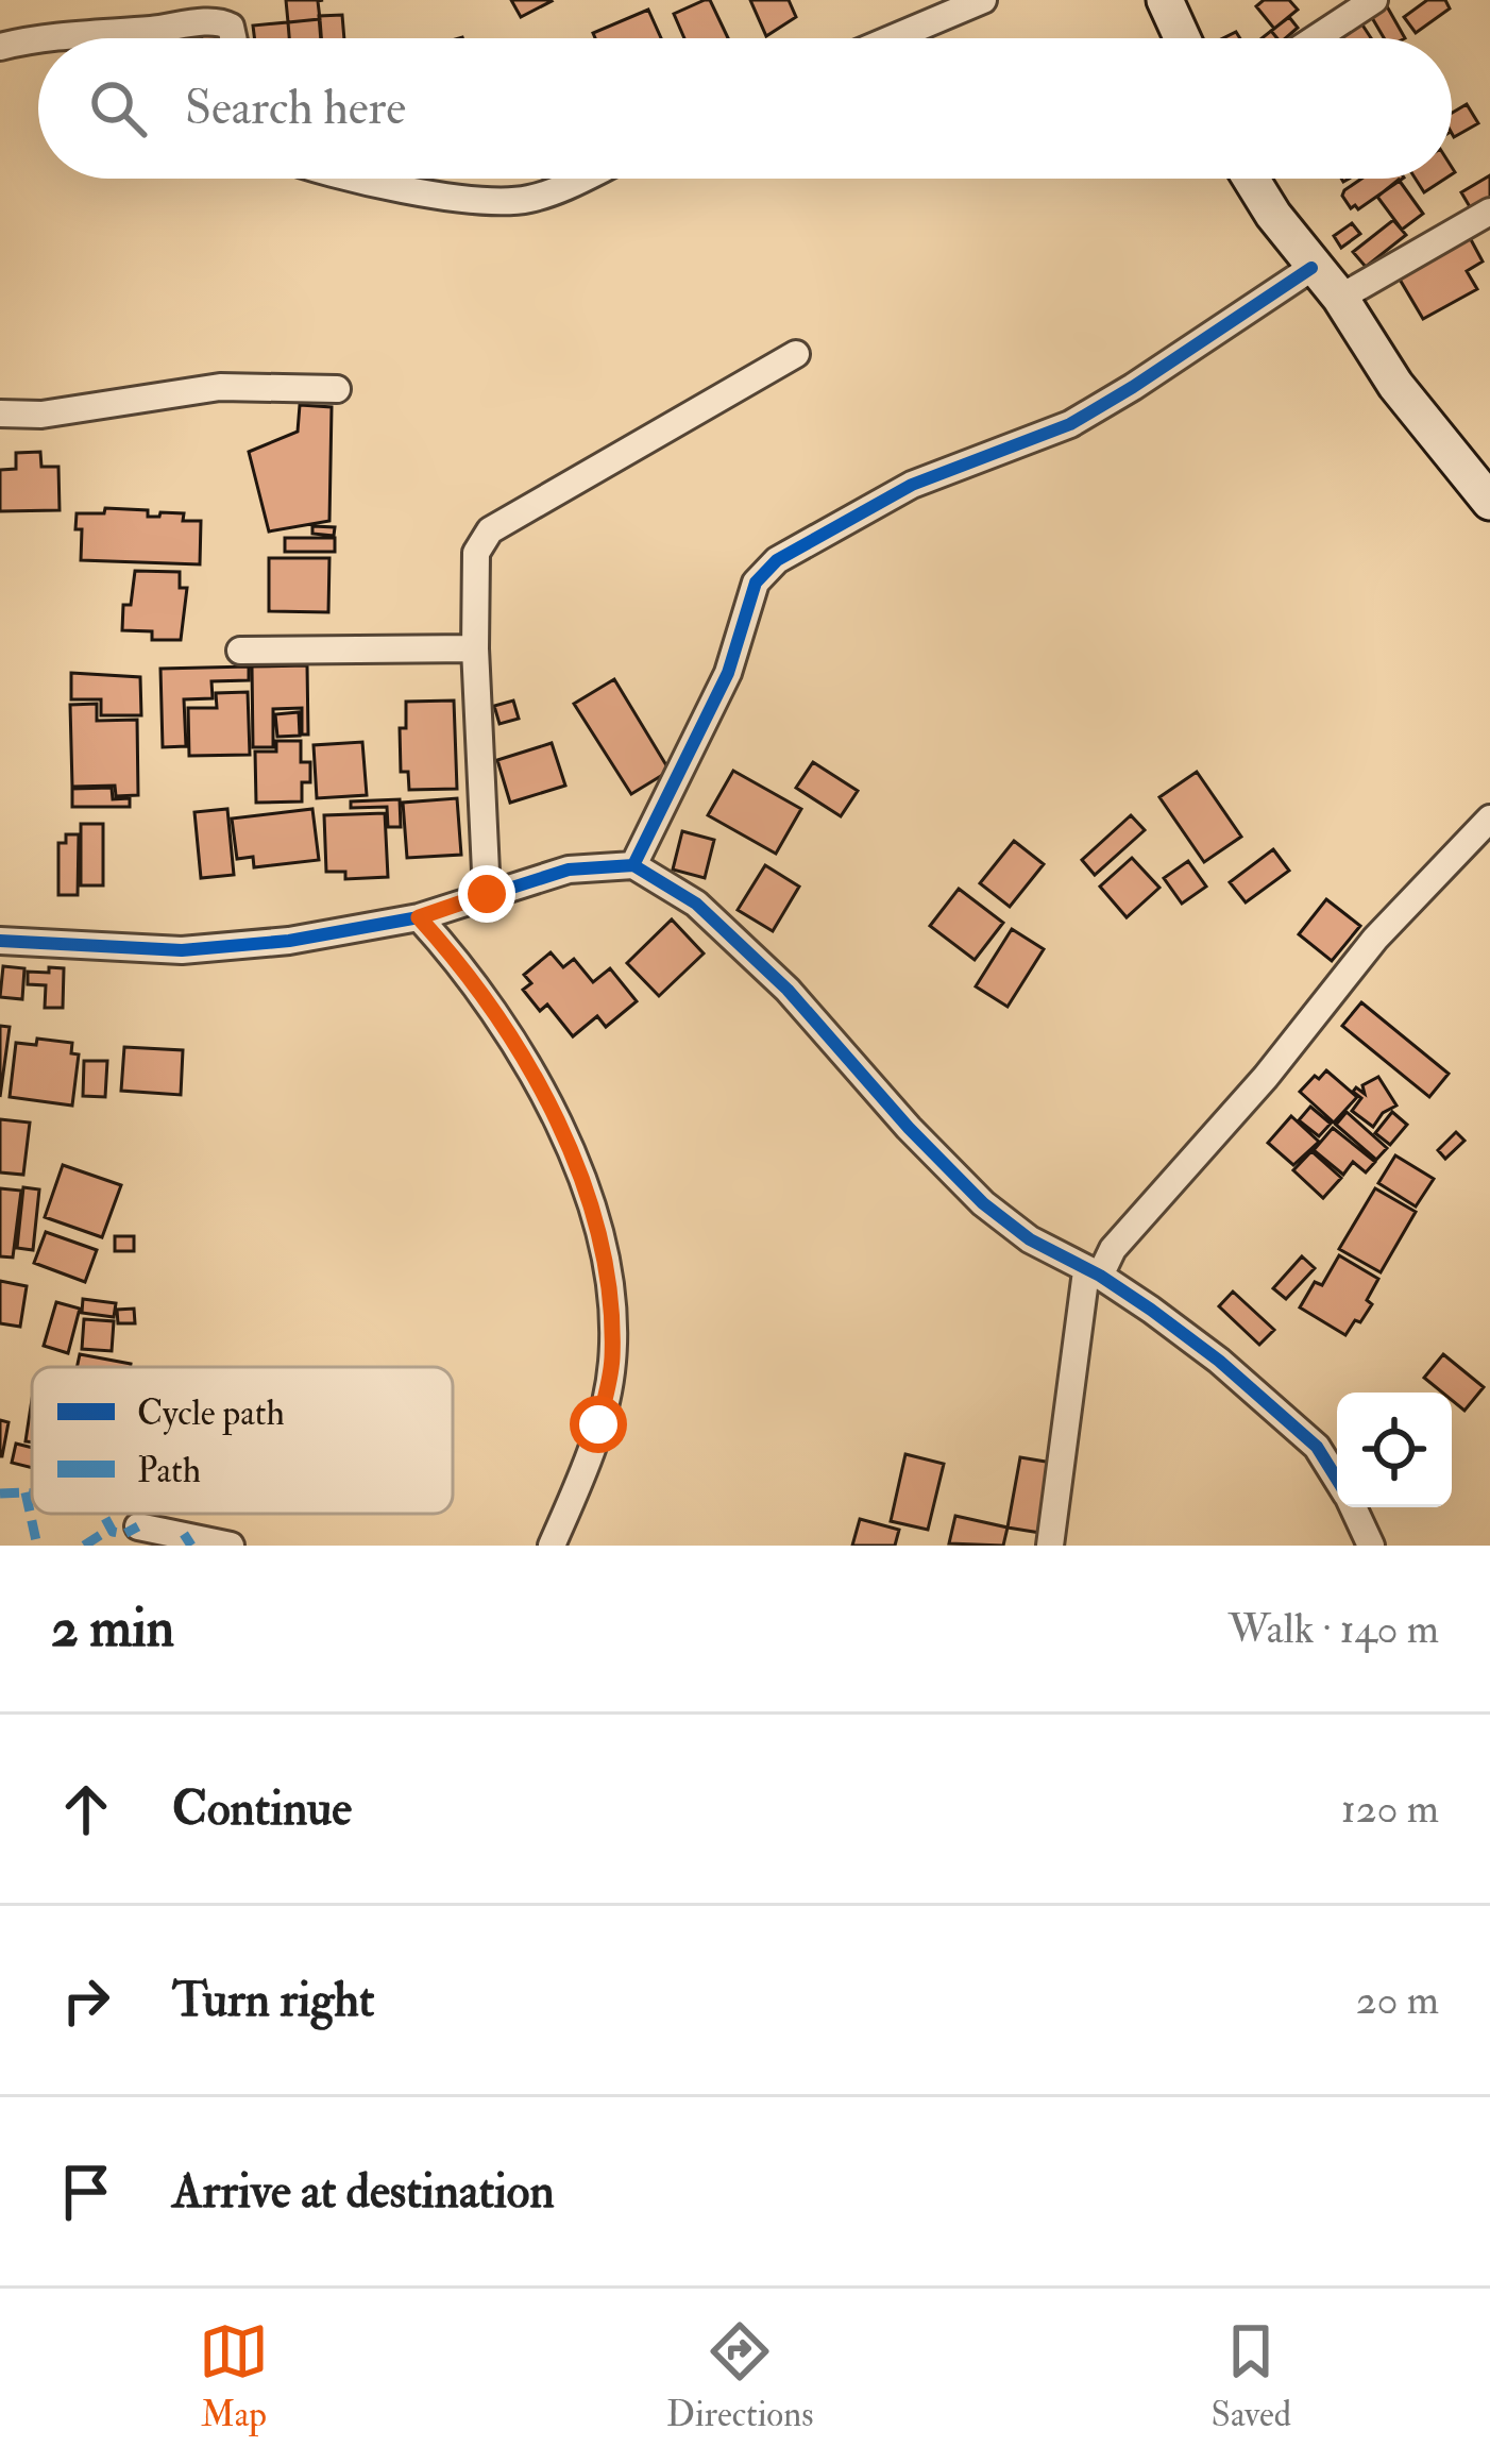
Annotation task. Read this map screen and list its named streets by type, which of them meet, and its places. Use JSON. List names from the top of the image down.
{
  "legend": ["Cycle path", "Path"],
  "page": {
    "search": "Search here",
    "heading": ["2 min", "Walk · 140 m"],
    "list": [
      ["Continue", "120 m"],
      ["Turn right", "20 m"],
      "Arrive at destination"
    ],
    "nav": ["Map", "Directions", "Saved"]
  }
}
